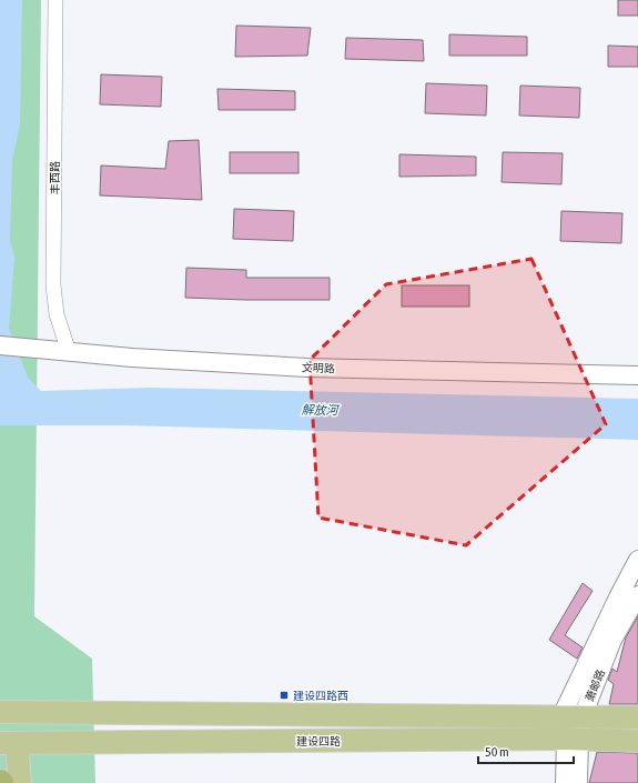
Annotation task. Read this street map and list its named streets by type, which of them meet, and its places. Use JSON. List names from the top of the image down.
{
  "streets": {
    "main road": ["建设四路"],
    "street": ["丰西路", "文明路", "萧邮路"]
  },
  "crossings": [
    ["丰西路", "文明路"]
  ],
  "water": ["解放河"],
  "places": {
    "transit": ["建设四路西"]
  },
  "scale_bar": "50 m"
}
